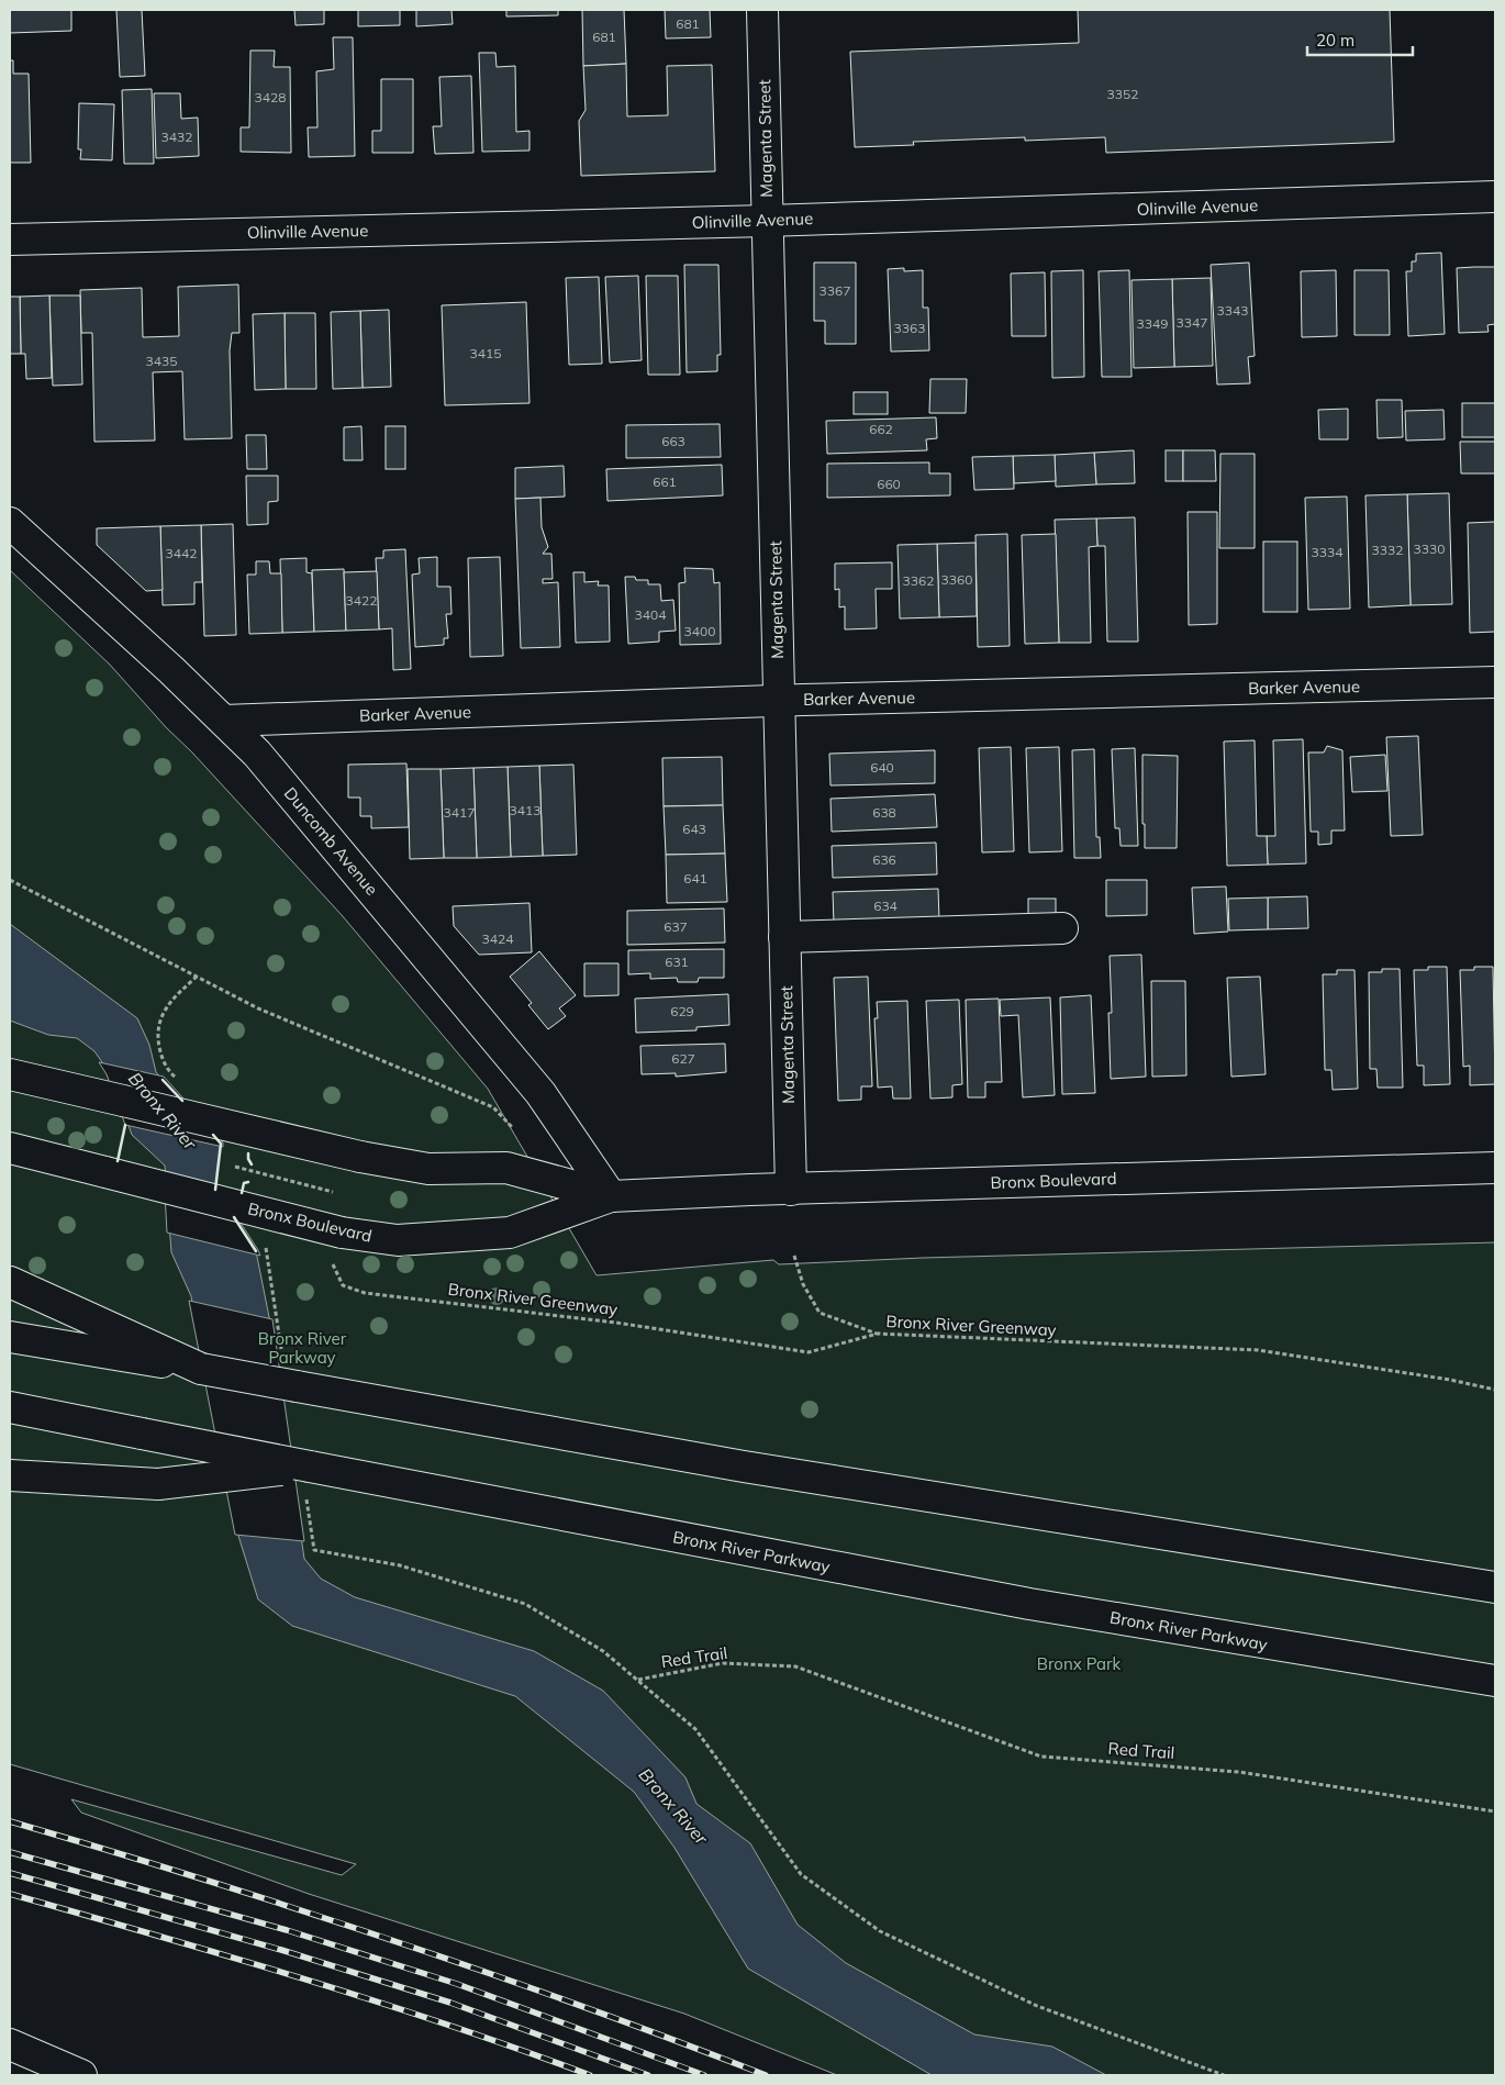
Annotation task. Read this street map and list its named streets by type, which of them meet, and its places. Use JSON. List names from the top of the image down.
{
  "streets": {
    "main road": [
      "Magenta Street",
      "Olinville Avenue",
      "Barker Avenue",
      "Duncomb Avenue",
      "Bronx Boulevard",
      "Bronx River Parkway"
    ],
    "path": ["Bronx River Greenway", "Red Trail"]
  },
  "crossings": [
    ["Magenta Street", "Olinville Avenue"],
    ["Magenta Street", "Barker Avenue"],
    ["Magenta Street", "Bronx Boulevard"],
    ["Barker Avenue", "Duncomb Avenue"],
    ["Duncomb Avenue", "Bronx Boulevard"]
  ],
  "water": ["Bronx River"],
  "parks": ["Bronx River Parkway", "Bronx Park"],
  "house_numbers": [
    "681",
    "681",
    "3352",
    "3428",
    "3432",
    "3367",
    "3343",
    "3347",
    "3349",
    "3363",
    "3415",
    "3435",
    "662",
    "663",
    "661",
    "660",
    "3330",
    "3332",
    "3334",
    "3442",
    "3360",
    "3362",
    "3422",
    "3404",
    "3400",
    "640",
    "3413",
    "3417",
    "638",
    "643",
    "636",
    "641",
    "634",
    "637",
    "3424",
    "631",
    "629",
    "627"
  ],
  "scale_bar": "20 m"
}
